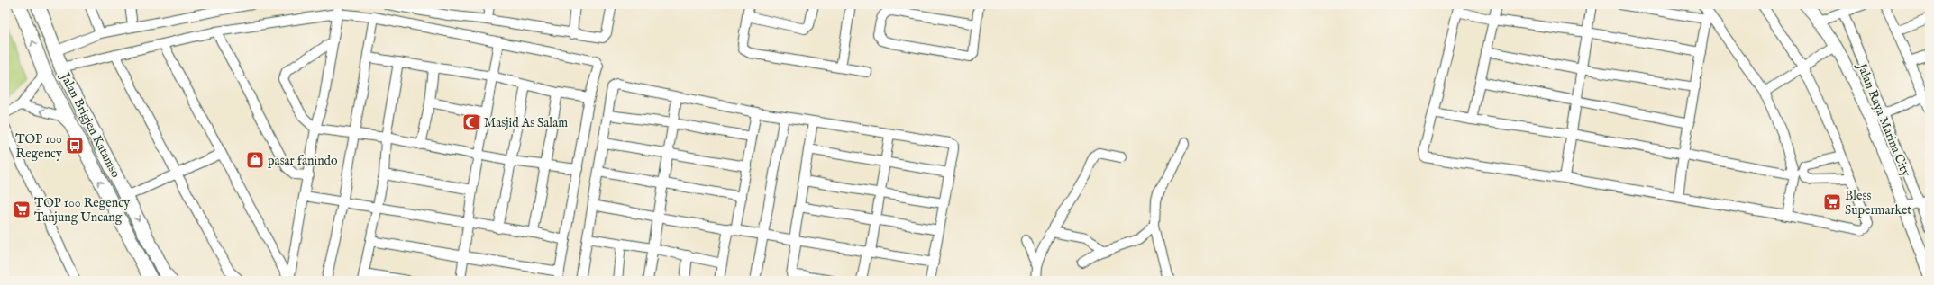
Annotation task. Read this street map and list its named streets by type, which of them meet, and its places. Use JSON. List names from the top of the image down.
{
  "streets": {
    "highway": ["Jalan Brigjen Katamso"],
    "main road": ["Jalan Raya Marina City"]
  },
  "places": {
    "mosque": ["Masjid As Salam"],
    "bus stop": ["TOP 100 Regency"],
    "shop": ["pasar fanindo"],
    "supermarket": ["Bless Supermarket", "TOP 100 Regency Tanjung Uncang"]
  }
}
